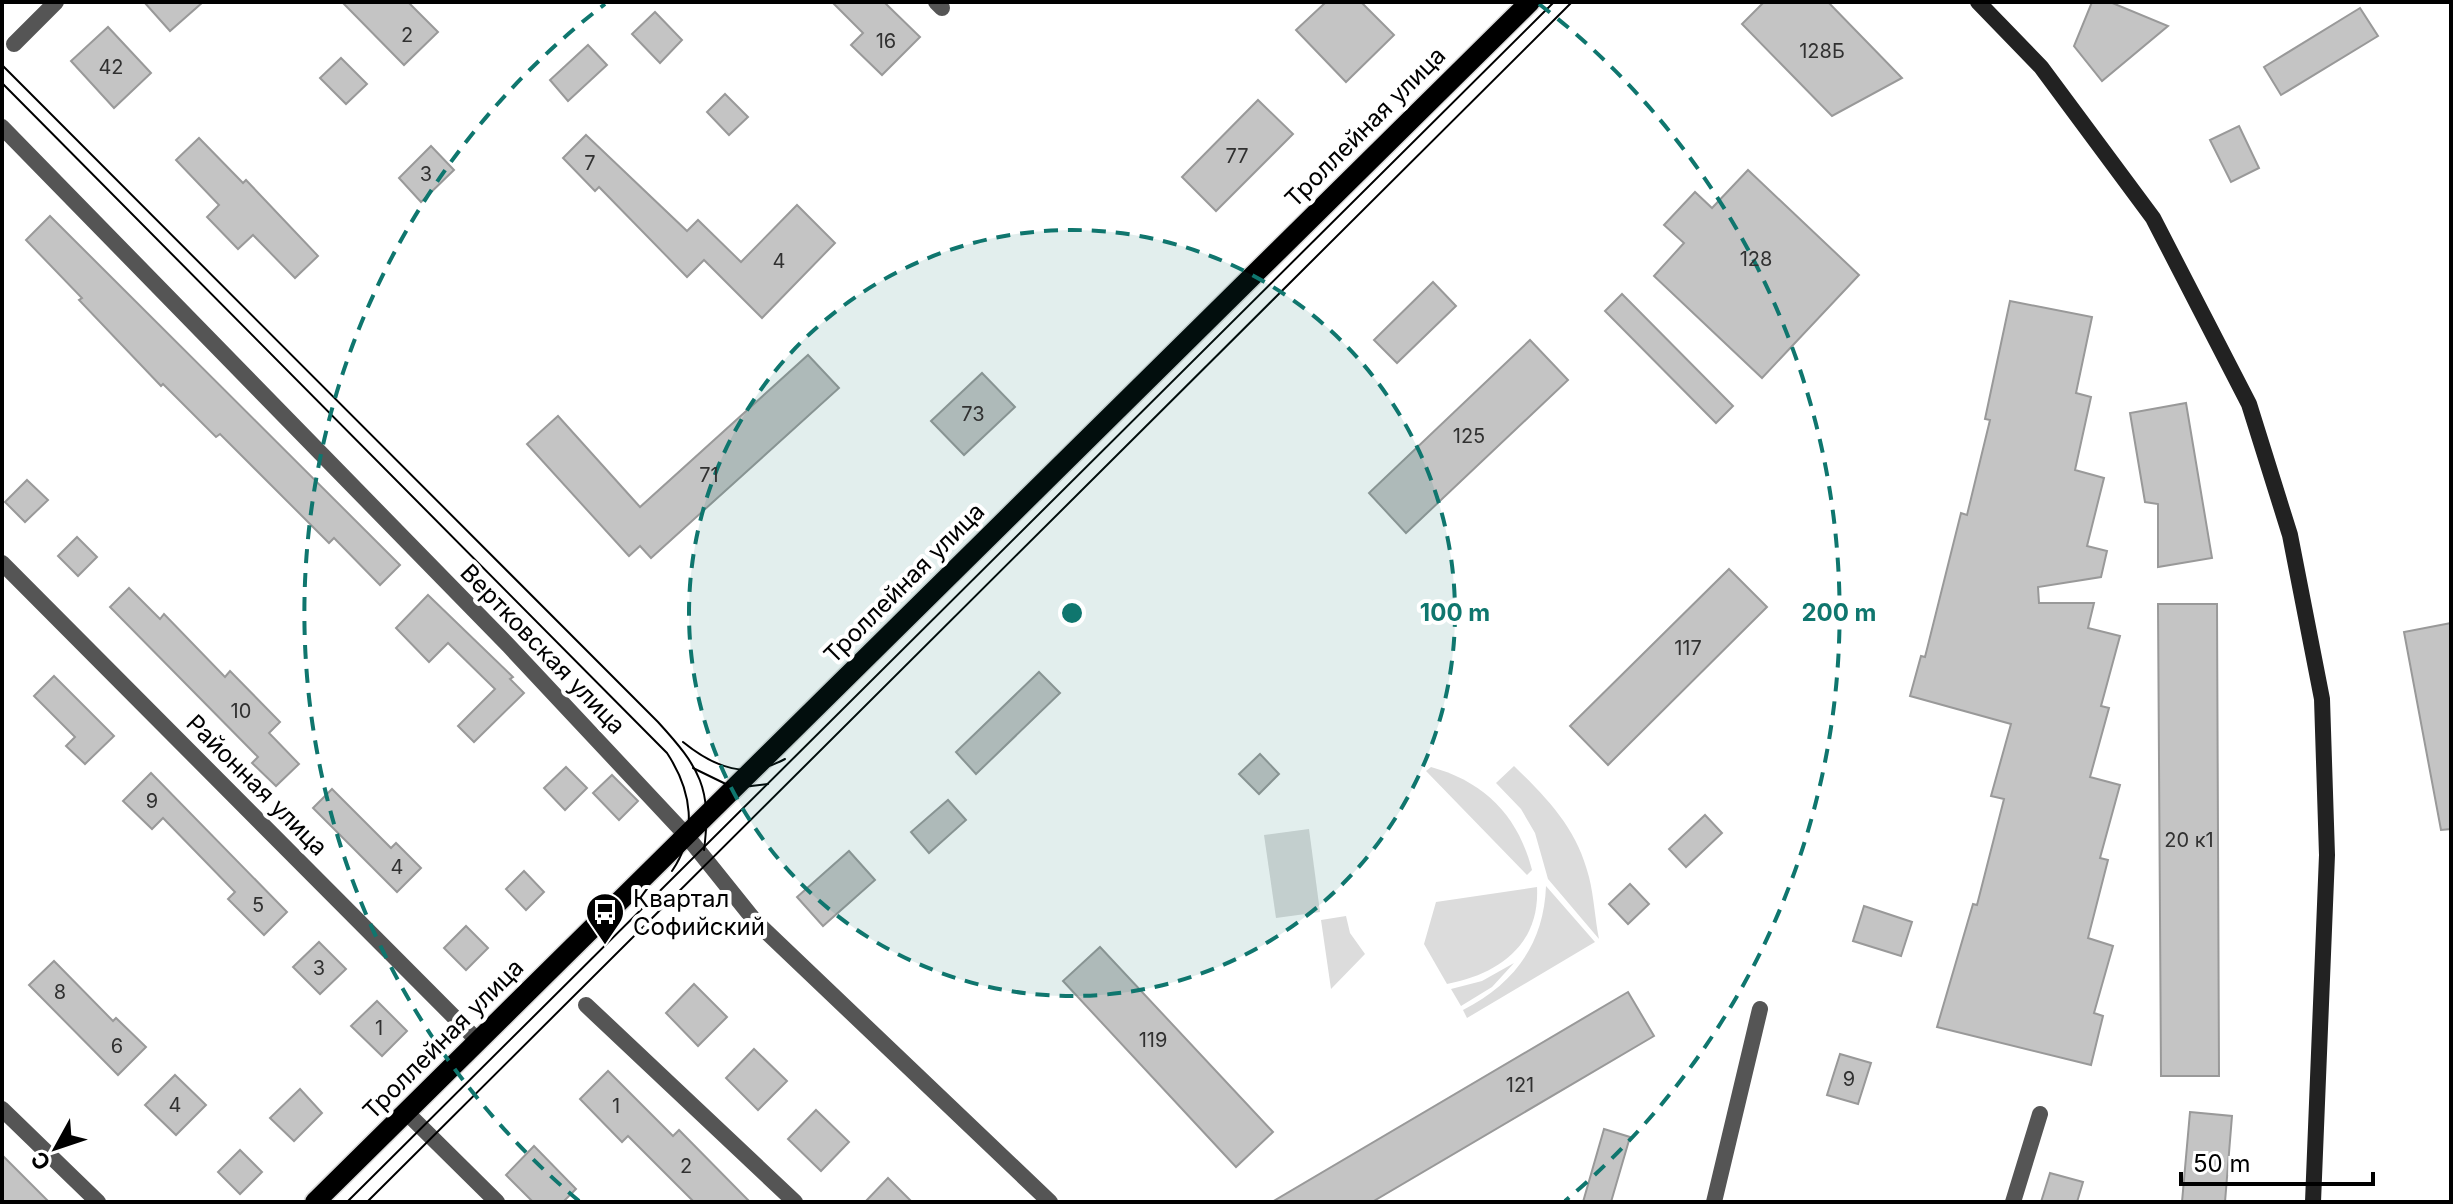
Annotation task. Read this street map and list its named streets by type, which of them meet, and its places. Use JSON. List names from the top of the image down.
{
  "streets": {
    "main road": ["Троллейная улица"],
    "street": ["Вертковская улица", "Районная улица"]
  },
  "crossings": [
    ["Троллейная улица", "Вертковская улица"],
    ["Троллейная улица", "Районная улица"]
  ],
  "places": {
    "bus stop": ["Квартал Софийский"]
  },
  "house_numbers": [
    "2",
    "16",
    "128Б",
    "42",
    "77",
    "7",
    "3",
    "128",
    "4",
    "73",
    "125",
    "71",
    "117",
    "10",
    "9",
    "20 к1",
    "4",
    "5",
    "3",
    "8",
    "1",
    "119",
    "6",
    "9",
    "121",
    "4",
    "1",
    "2"
  ],
  "scale_bar": "50 m",
  "north": "bottom left",
  "rings": ["100 m", "200 m"]
}
